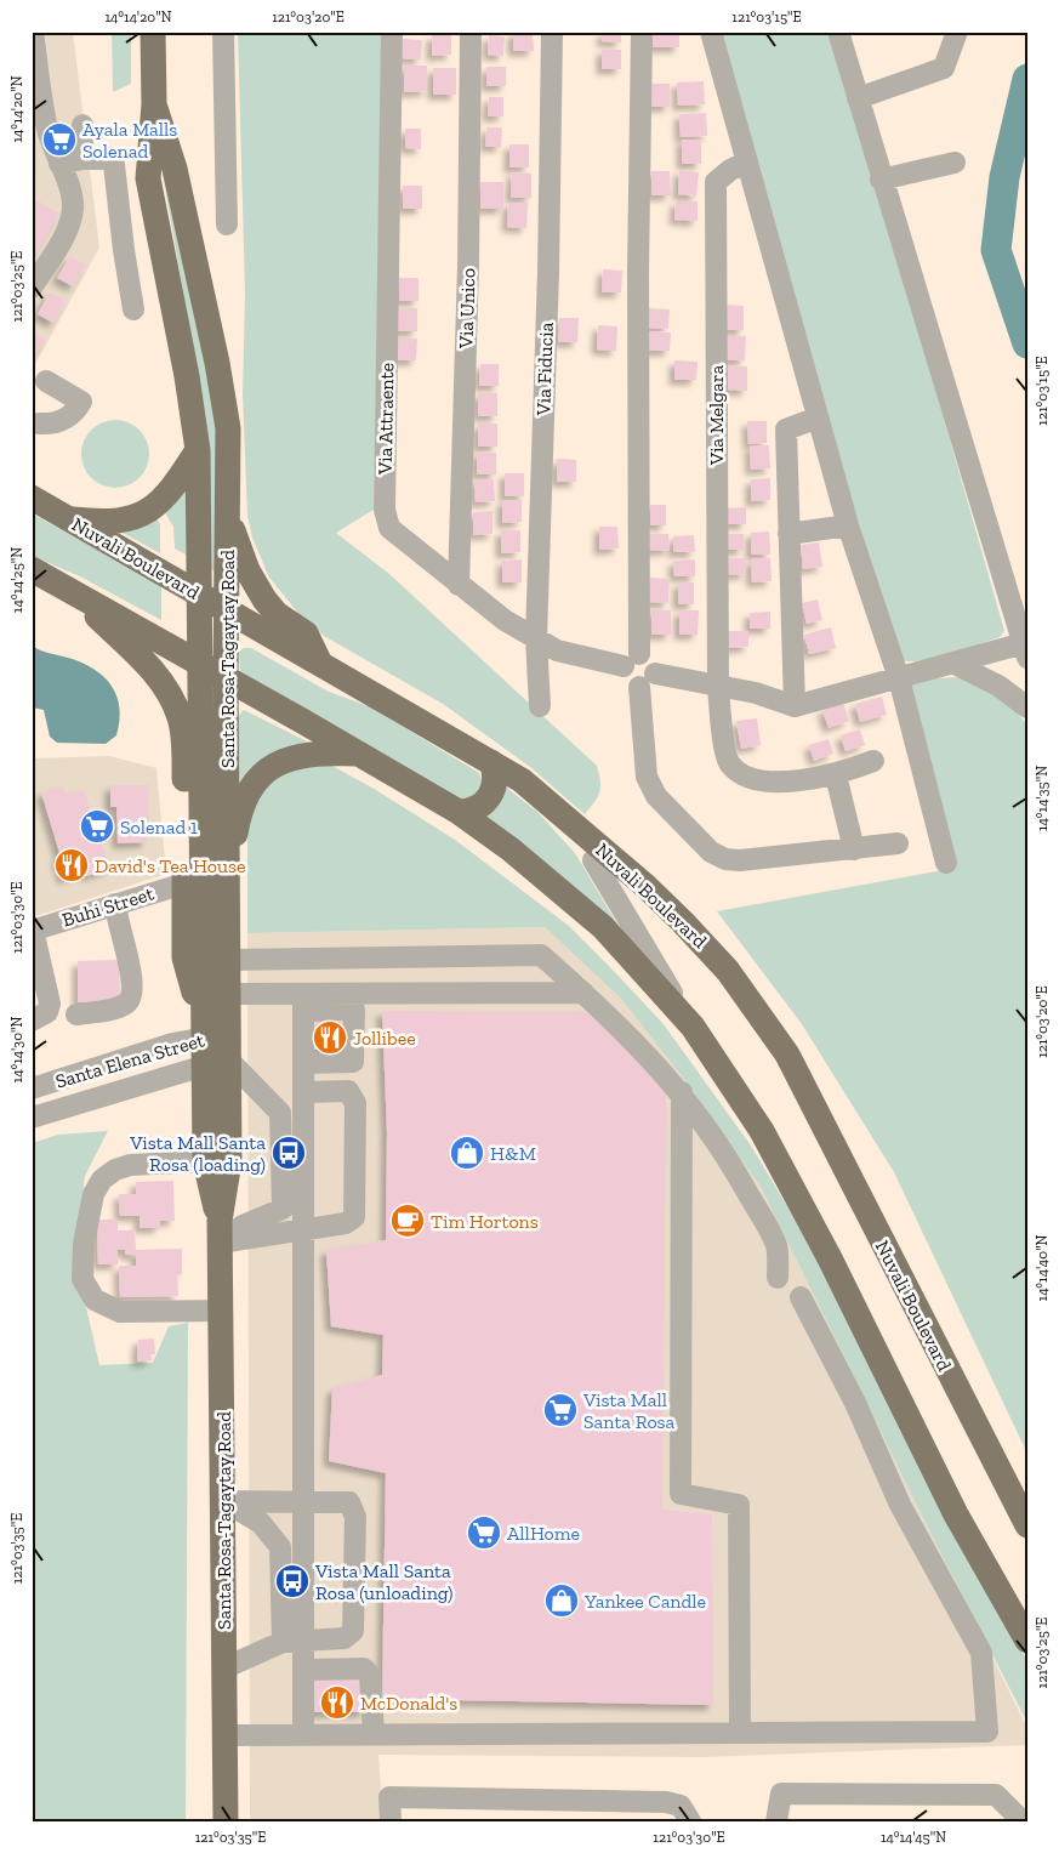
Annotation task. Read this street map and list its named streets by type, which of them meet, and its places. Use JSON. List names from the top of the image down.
{
  "streets": {
    "main road": ["Nuvali Boulevard", "Santa Rosa-Tagaytay Road"],
    "street": [
      "Via Unico",
      "Via Fiducia",
      "Via Melgara",
      "Via Attraente",
      "Buhi Street",
      "Santa Elena Street"
    ]
  },
  "crossings": [
    ["Via Unico", "Via Attraente"],
    ["Via Fiducia", "Via Attraente"],
    ["Nuvali Boulevard", "Santa Rosa-Tagaytay Road"],
    ["Santa Rosa-Tagaytay Road", "Santa Elena Street"]
  ],
  "places": {
    "supermarket": [
      "Ayala Malls Solenad",
      "Solenad 1",
      "Vista Mall Santa Rosa",
      "AllHome"
    ],
    "restaurant": ["David's Tea House", "Jollibee", "McDonald's"],
    "bus stop": ["Vista Mall Santa Rosa (loading)", "Vista Mall Santa Rosa (unloading)"],
    "shop": ["H&M", "Yankee Candle"],
    "cafe": ["Tim Hortons"]
  },
  "coordinates": [
    "14°14'20\"N",
    "121°03'20\"E",
    "121°03'15\"E",
    "121°03'25\"E",
    "14°14'25\"N",
    "14°14'35\"N",
    "121°03'30\"E",
    "14°14'30\"N",
    "14°14'40\"N",
    "121°03'35\"E",
    "14°14'45\"N"
  ]
}
